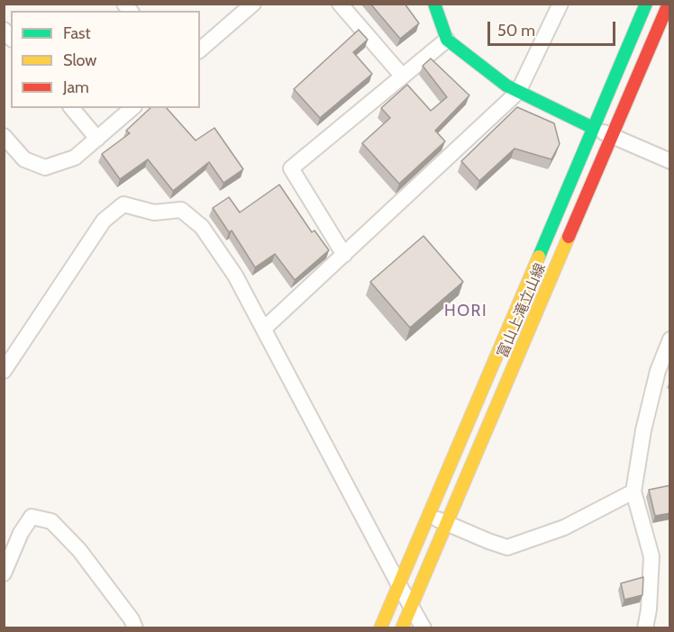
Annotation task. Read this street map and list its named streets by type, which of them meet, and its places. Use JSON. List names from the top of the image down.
{
  "streets": {
    "main road": ["富山上滝立山線"]
  },
  "districts": ["HORI"],
  "legend": ["Fast", "Slow", "Jam"],
  "scale_bar": "50 m"
}
